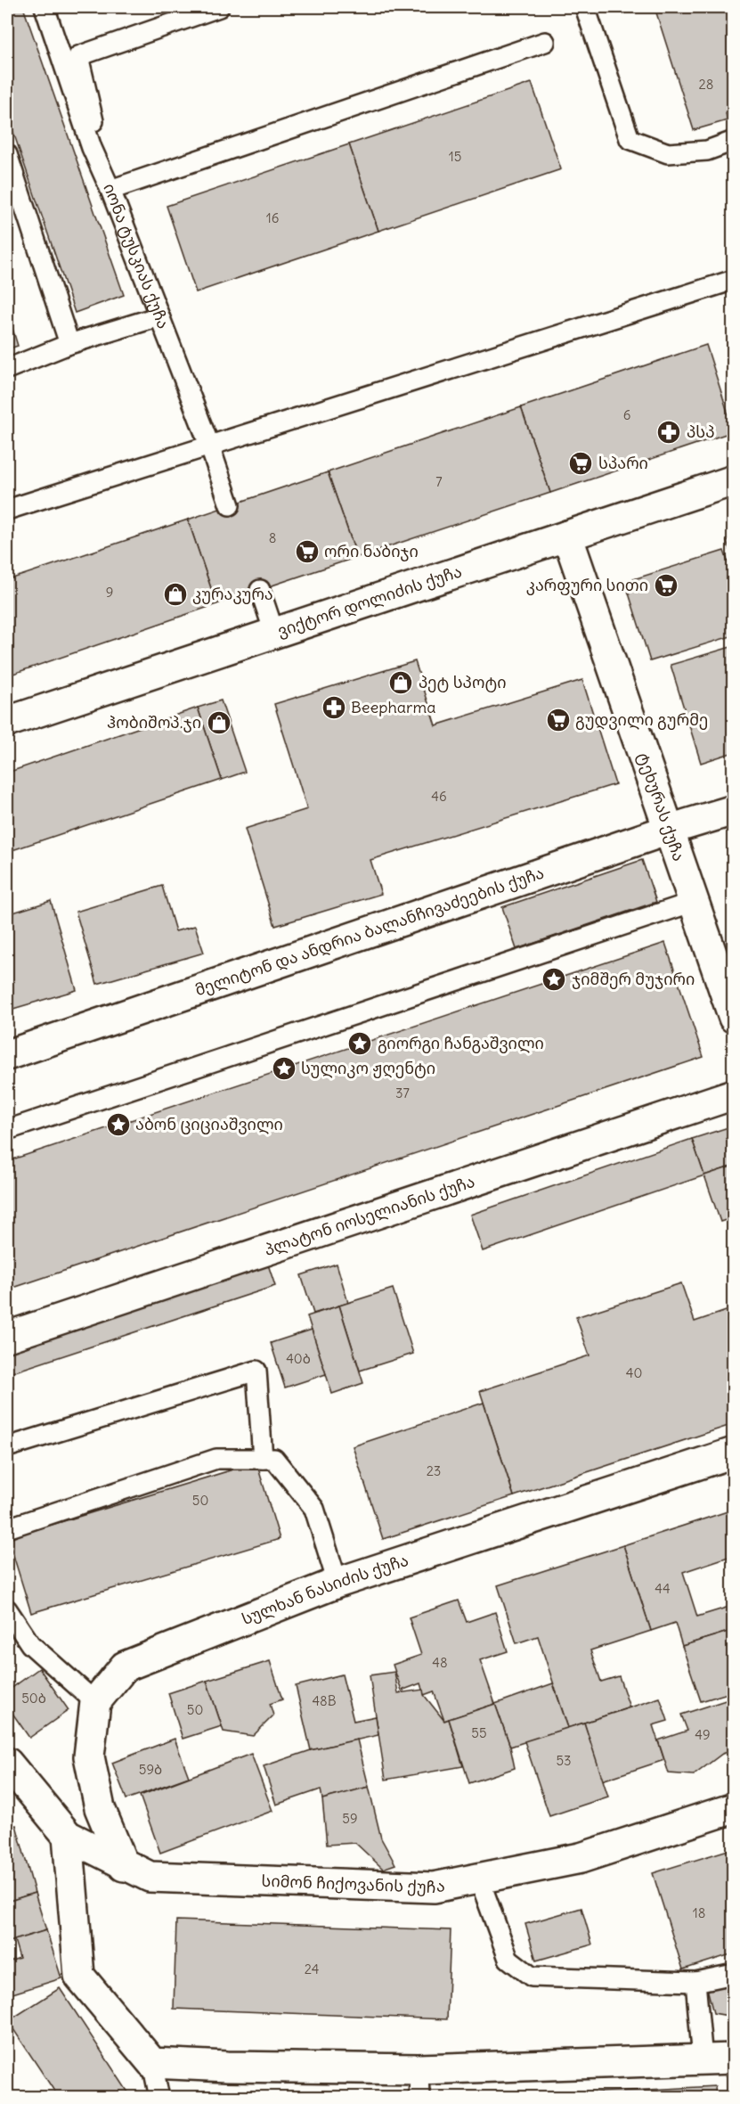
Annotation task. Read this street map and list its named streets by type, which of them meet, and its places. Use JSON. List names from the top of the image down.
{
  "streets": {
    "street": [
      "ვიქტორ დოლიძის ქუჩა",
      "ტეხურას ქუჩა",
      "მელიტონ და ანდრია ბალანჩივაძეების ქუჩა",
      "პლატონ იოსელიანის ქუჩა",
      "სულხან ნასიძის ქუჩა",
      "სიმონ ჩიქოვანის ქუჩა"
    ],
    "lane": ["იონა ტუსკიას ქუჩა"]
  },
  "crossings": [
    ["ვიქტორ დოლიძის ქუჩა", "ტეხურას ქუჩა"],
    ["ტეხურას ქუჩა", "მელიტონ და ანდრია ბალანჩივაძეების ქუჩა"]
  ],
  "places": {
    "pharmacy": ["პსპ", "Beepharma"],
    "supermarket": [
      "სპარი",
      "ორი ნაბიჯი",
      "კარფური სითი",
      "გუდვილი გურმე"
    ],
    "shop": ["კურაკურა", "პეტ სპოტი", "ჰობიშოპ.ჯი"],
    "place": [
      "ჯიმშერ მუჯირი",
      "გიორგი ჩანგაშვილი",
      "სულიკო ჟღენტი",
      "აბონ ციციაშვილი"
    ]
  },
  "house_numbers": [
    "28",
    "15",
    "16",
    "6",
    "7",
    "8",
    "9",
    "46",
    "37",
    "40ბ",
    "40",
    "23",
    "50",
    "44",
    "48",
    "50ბ",
    "48B",
    "50",
    "55",
    "49",
    "53",
    "59ბ",
    "59",
    "18",
    "24"
  ]
}
